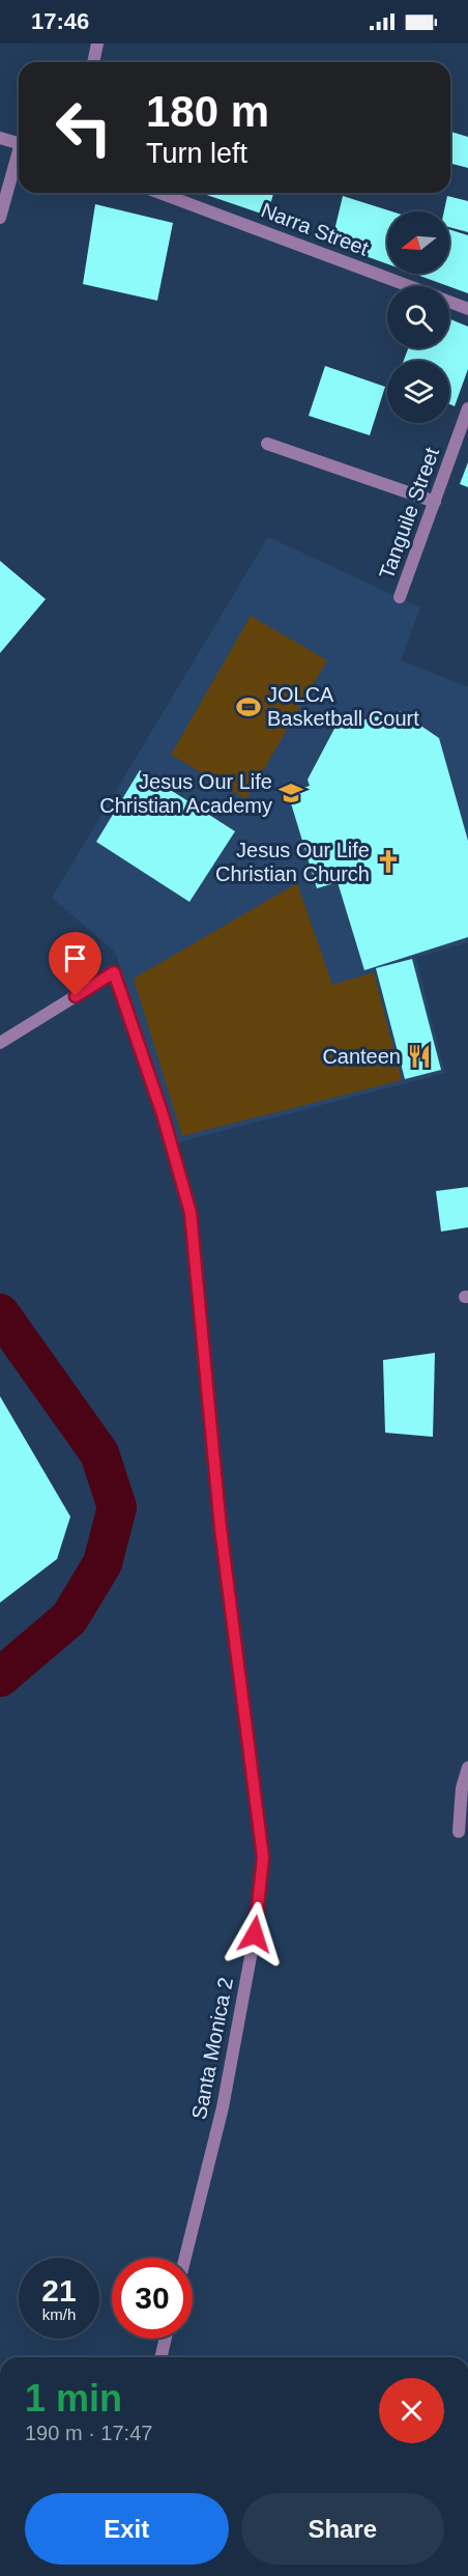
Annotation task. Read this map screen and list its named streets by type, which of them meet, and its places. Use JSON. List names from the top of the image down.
{
  "streets": {
    "street": ["Narra Street", "Tanguile Street", "Santa Monica 2"]
  },
  "places": {
    "sports": ["JOLCA Basketball Court"],
    "school or university": ["Jesus Our Life Christian Academy"],
    "church": ["Jesus Our Life Christian Church"],
    "restaurant": ["Canteen"]
  },
  "north": "left",
  "page": {
    "status": "17:46",
    "turn": ["180 m", "Turn left"],
    "speed": "21 km/h",
    "limit": "30",
    "heading": ["1 min", "190 m · 17:47"],
    "buttons": ["Exit", "Share"]
  }
}
